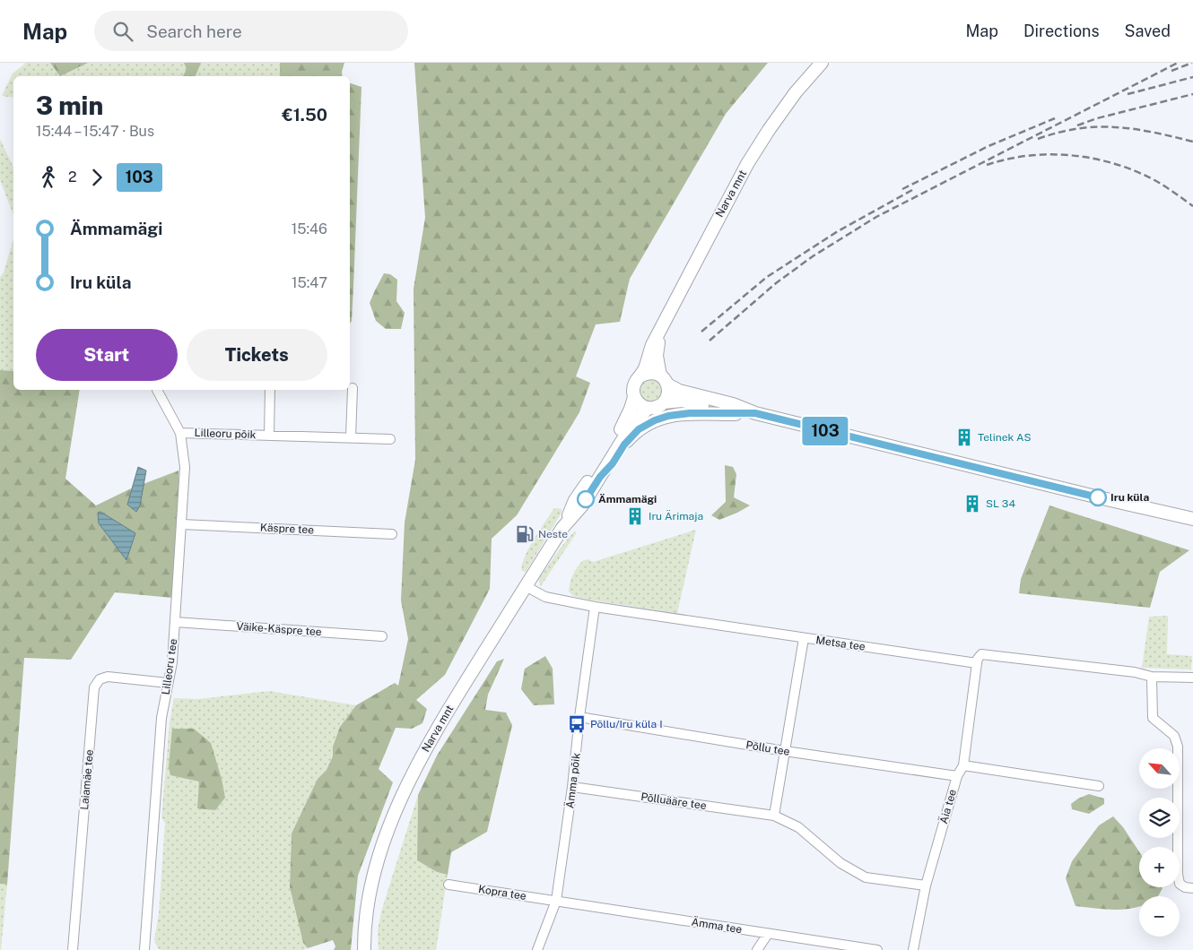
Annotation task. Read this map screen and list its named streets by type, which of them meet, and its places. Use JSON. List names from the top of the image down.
{
  "streets": {
    "main road": ["Narva mnt"],
    "street": [
      "Lilleoru põik",
      "Käspre tee",
      "Väike-Käspre tee",
      "Metsa tee",
      "Lilleoru tee",
      "Põllu tee",
      "Laiamäe tee",
      "Ämma põik",
      "Põlluääre tee",
      "Äia tee",
      "Kopra tee",
      "Ämma tee"
    ]
  },
  "crossings": [
    ["Narva mnt", "Metsa tee"],
    ["Lilleoru põik", "Lilleoru tee"],
    ["Käspre tee", "Lilleoru tee"],
    ["Väike-Käspre tee", "Lilleoru tee"],
    ["Metsa tee", "Ämma põik"],
    ["Metsa tee", "Äia tee"],
    ["Lilleoru tee", "Laiamäe tee"],
    ["Põllu tee", "Ämma põik"],
    ["Põllu tee", "Äia tee"],
    ["Ämma põik", "Põlluääre tee"],
    ["Ämma põik", "Kopra tee"],
    ["Ämma põik", "Ämma tee"],
    ["Põlluääre tee", "Äia tee"],
    ["Kopra tee", "Ämma tee"]
  ],
  "places": {
    "building": ["Telinek AS", "SL 34", "Iru Ärimaja"],
    "other": ["Iru küla", "Ämmamägi"],
    "fuel station": ["Neste"],
    "bus stop": ["Põllu/Iru küla I"]
  },
  "lines": ["bus line 103"],
  "north": "top left",
  "page": {
    "header": "Map",
    "search": "Search here",
    "nav": ["Map", "Directions", "Saved"],
    "on_map": "103",
    "heading": ["3 min", "15:44 – 15:47 · Bus", "€1.50"],
    "legs": ["2", "103"],
    "list": [
      {
        "name": "Ämmamägi",
        "value": "15:46"
      },
      {
        "name": "Iru küla",
        "value": "15:47"
      }
    ],
    "buttons": ["Start", "Tickets"],
    "map_buttons": ["+", "−"]
  }
}
